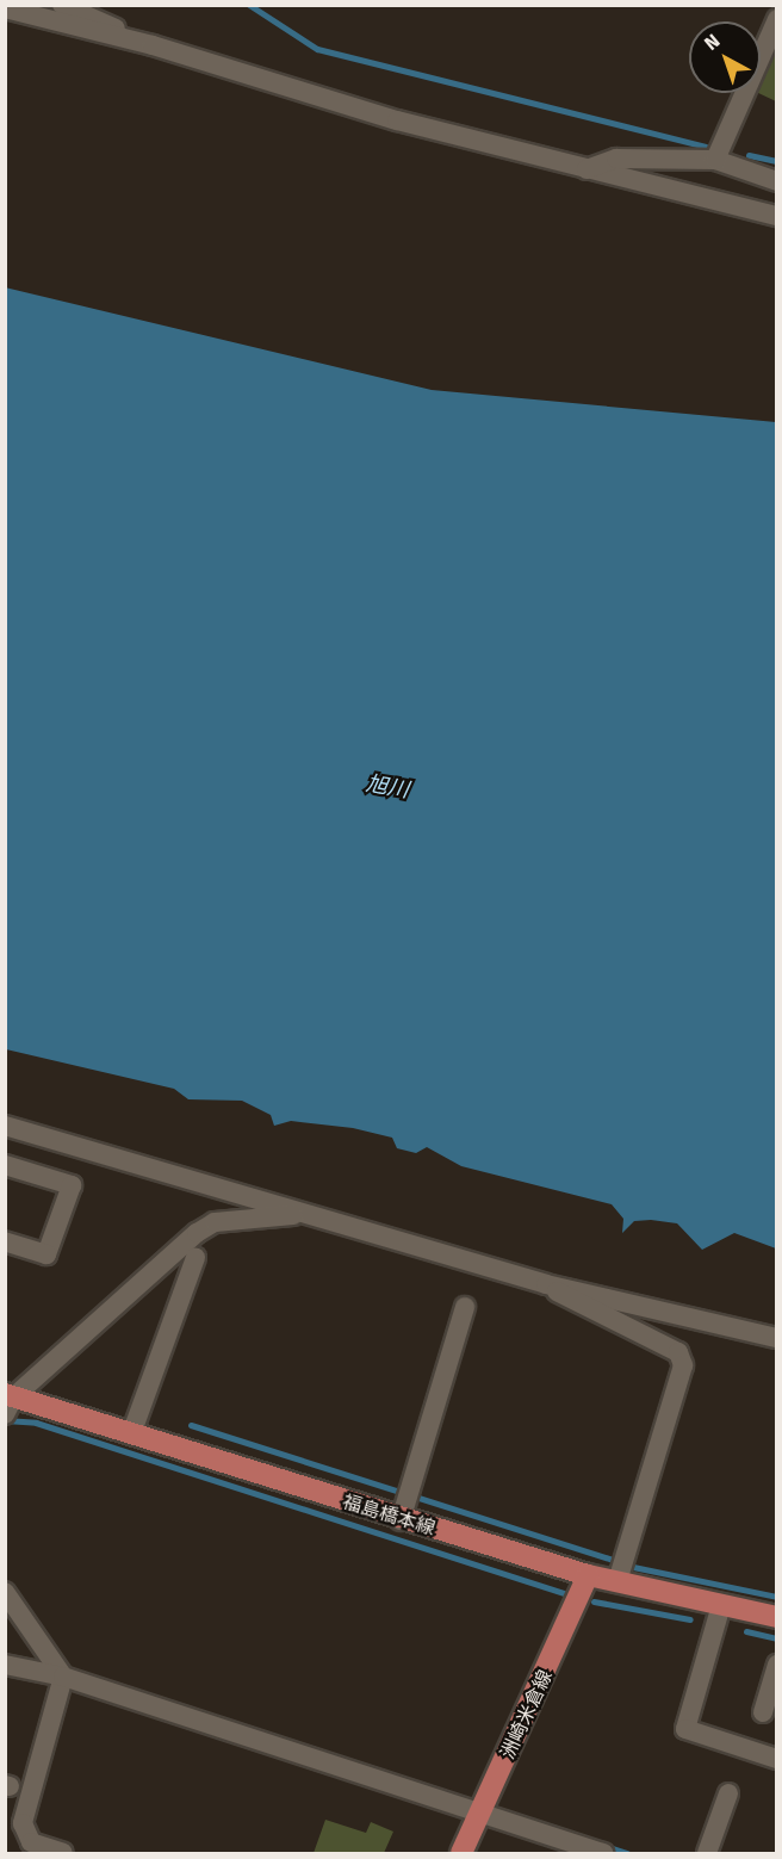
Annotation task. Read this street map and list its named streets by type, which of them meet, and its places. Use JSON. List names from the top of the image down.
{
  "streets": {
    "main road": ["福島橋本線", "洲崎米倉線"]
  },
  "crossings": [
    ["福島橋本線", "洲崎米倉線"]
  ],
  "water": ["旭川"],
  "north": "top left"
}
